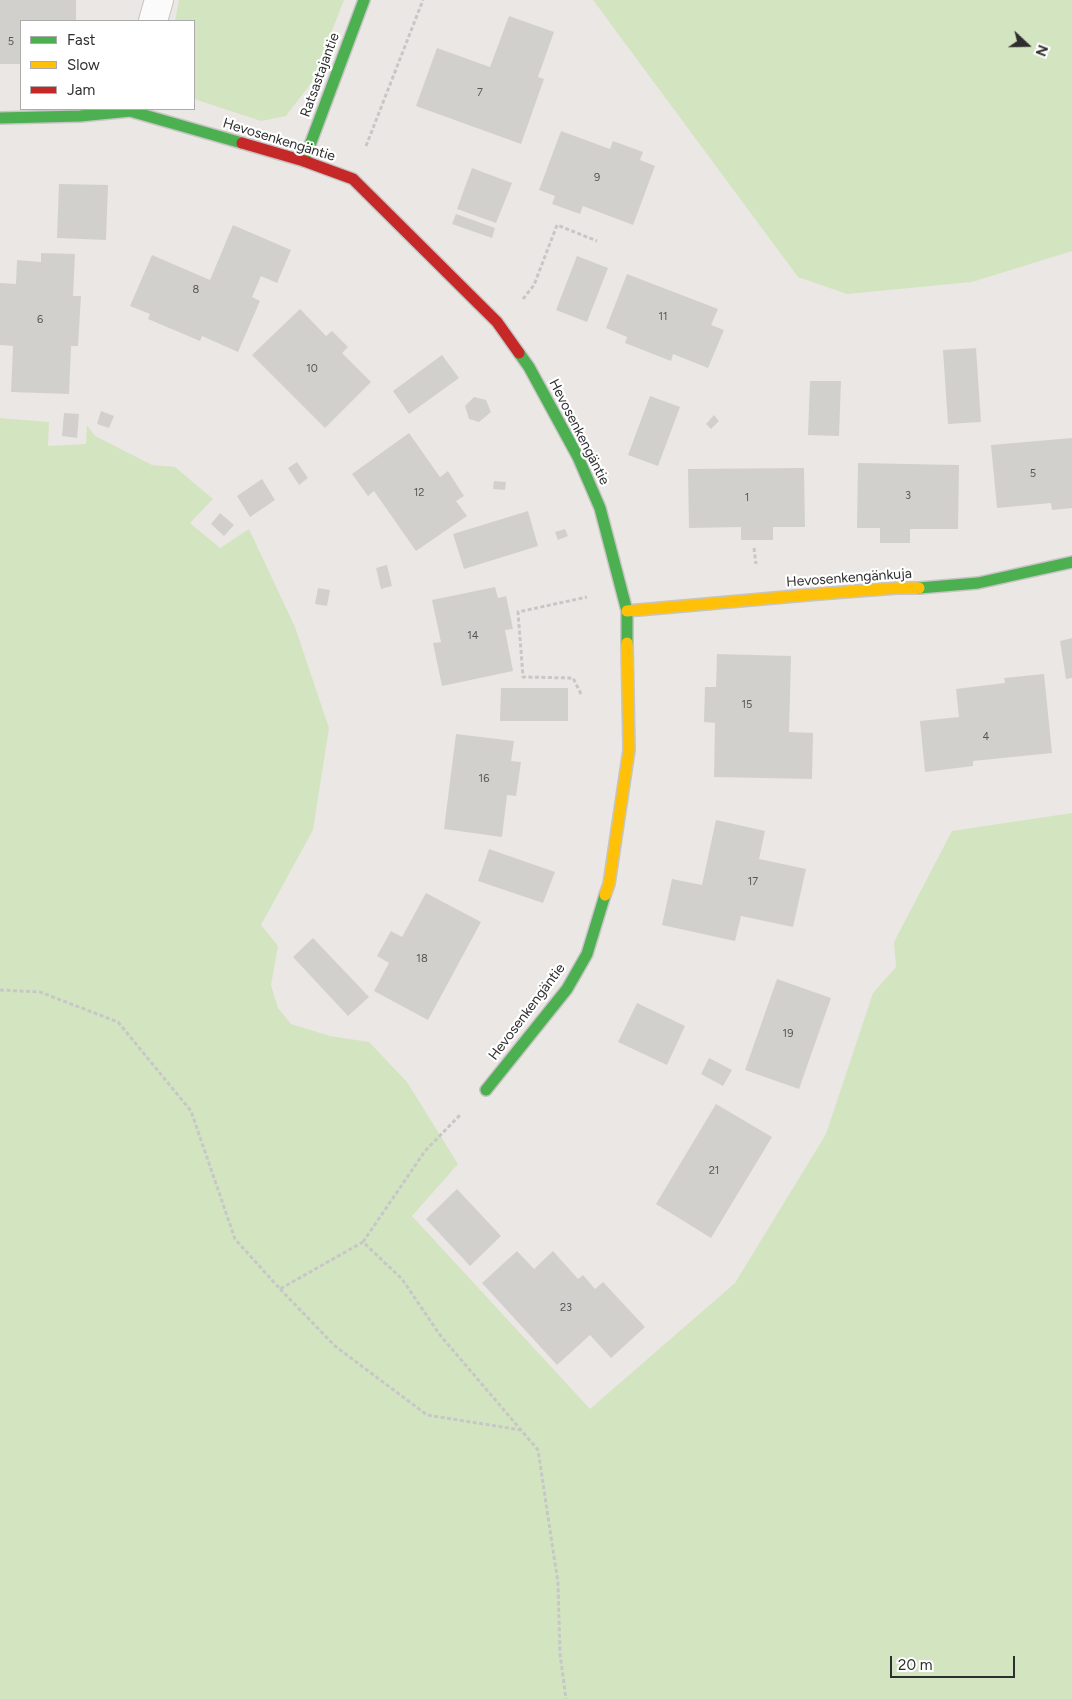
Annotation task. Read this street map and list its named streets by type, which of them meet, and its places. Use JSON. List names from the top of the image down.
{
  "streets": {
    "street": ["Ratsastajantie", "Hevosenkengäntie", "Hevosenkengänkuja"]
  },
  "crossings": [
    ["Ratsastajantie", "Hevosenkengäntie"],
    ["Hevosenkengäntie", "Hevosenkengänkuja"]
  ],
  "house_numbers": [
    "5",
    "7",
    "9",
    "8",
    "11",
    "6",
    "10",
    "5",
    "12",
    "3",
    "1",
    "14",
    "15",
    "4",
    "16",
    "17",
    "18",
    "19",
    "21",
    "23"
  ],
  "legend": ["Fast", "Slow", "Jam"],
  "scale_bar": "20 m",
  "north": "right"
}
